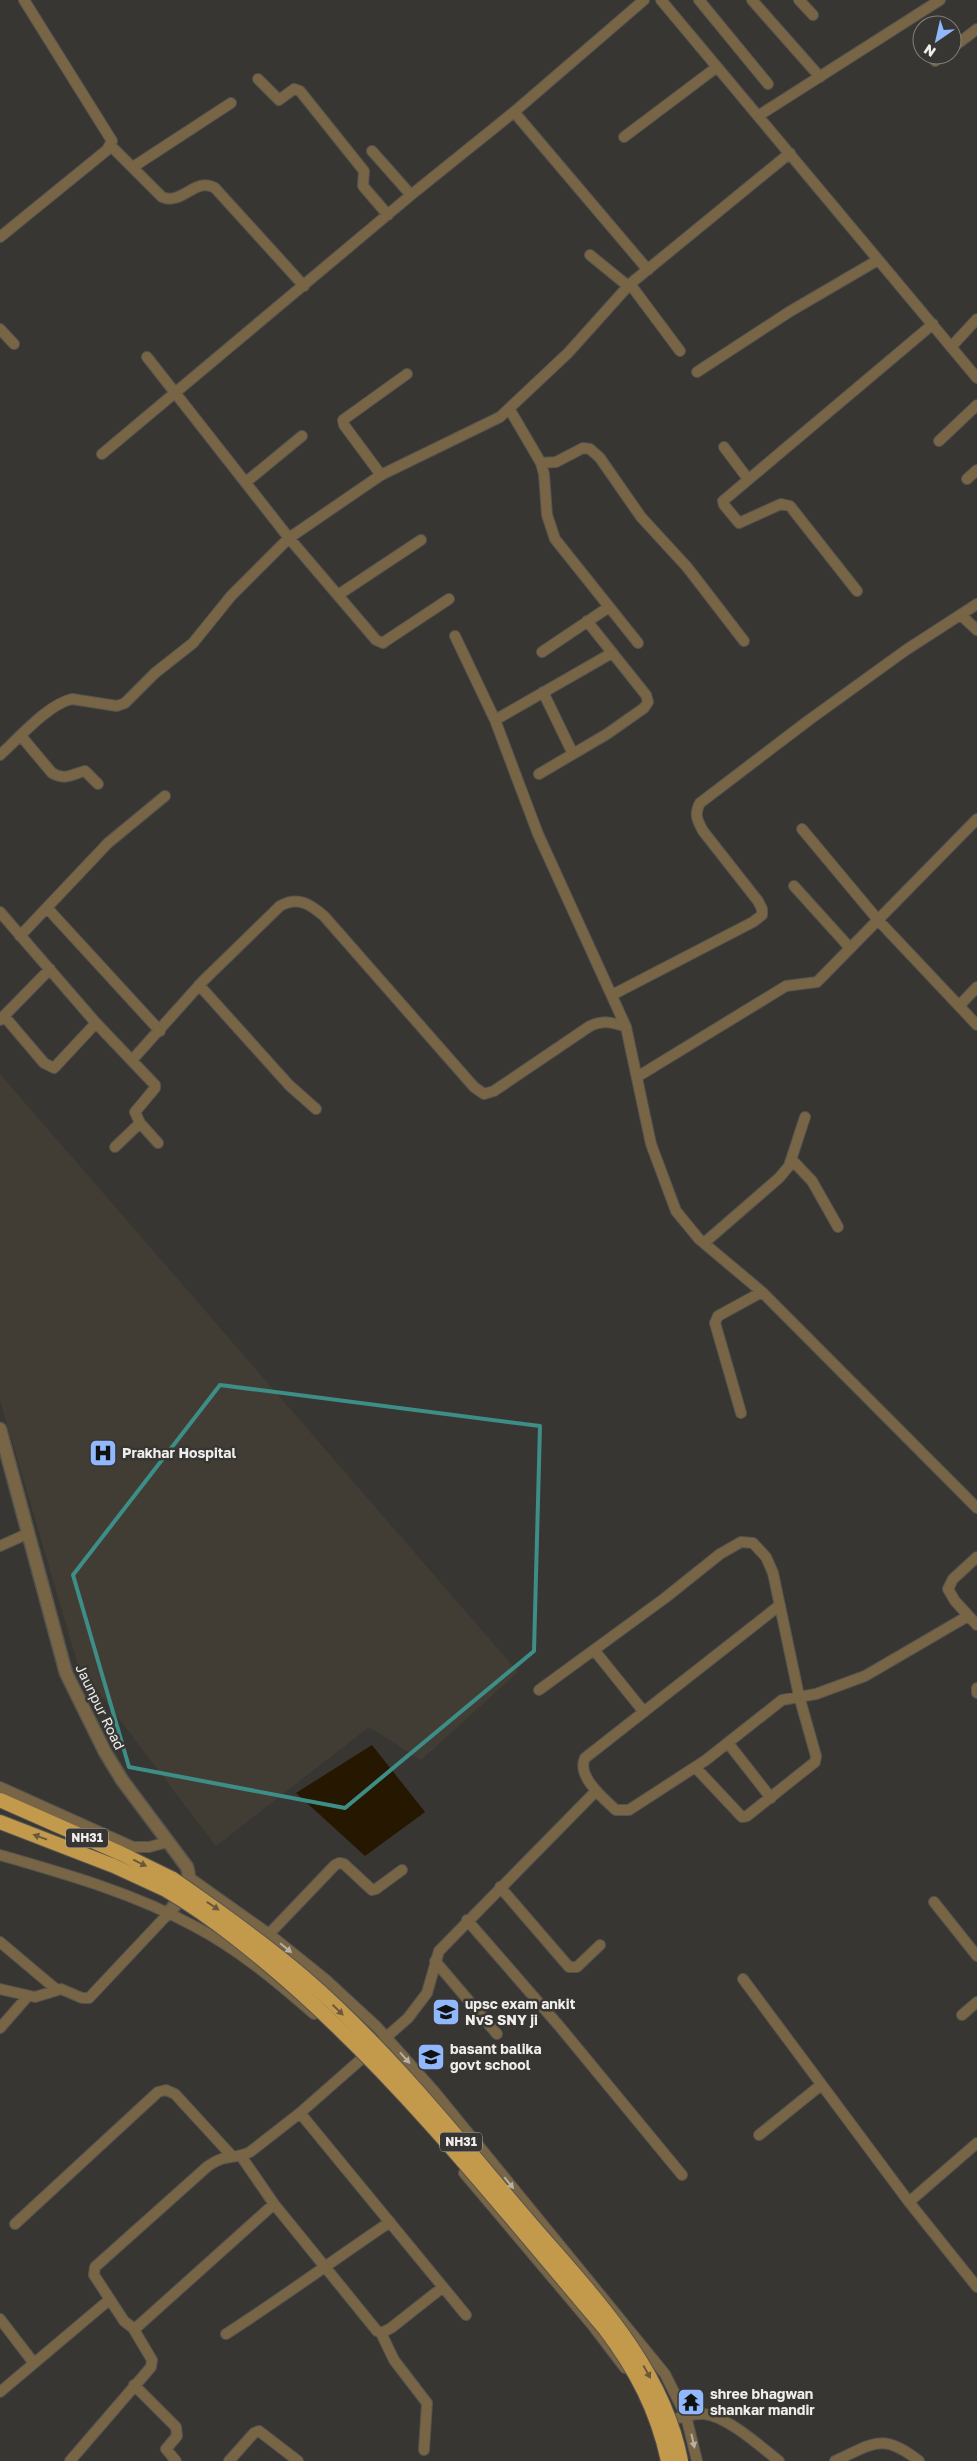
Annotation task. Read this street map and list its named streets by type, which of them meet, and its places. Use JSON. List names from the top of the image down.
{
  "streets": {
    "highway": ["NH31"],
    "street": ["Jaunpur Road"]
  },
  "places": {
    "hospital": ["Prakhar Hospital"],
    "school or university": ["upsc exam ankit NvS SNY ji", "basant balika govt school"],
    "temple": ["shree bhagwan shankar mandir"]
  },
  "north": "bottom left"
}
